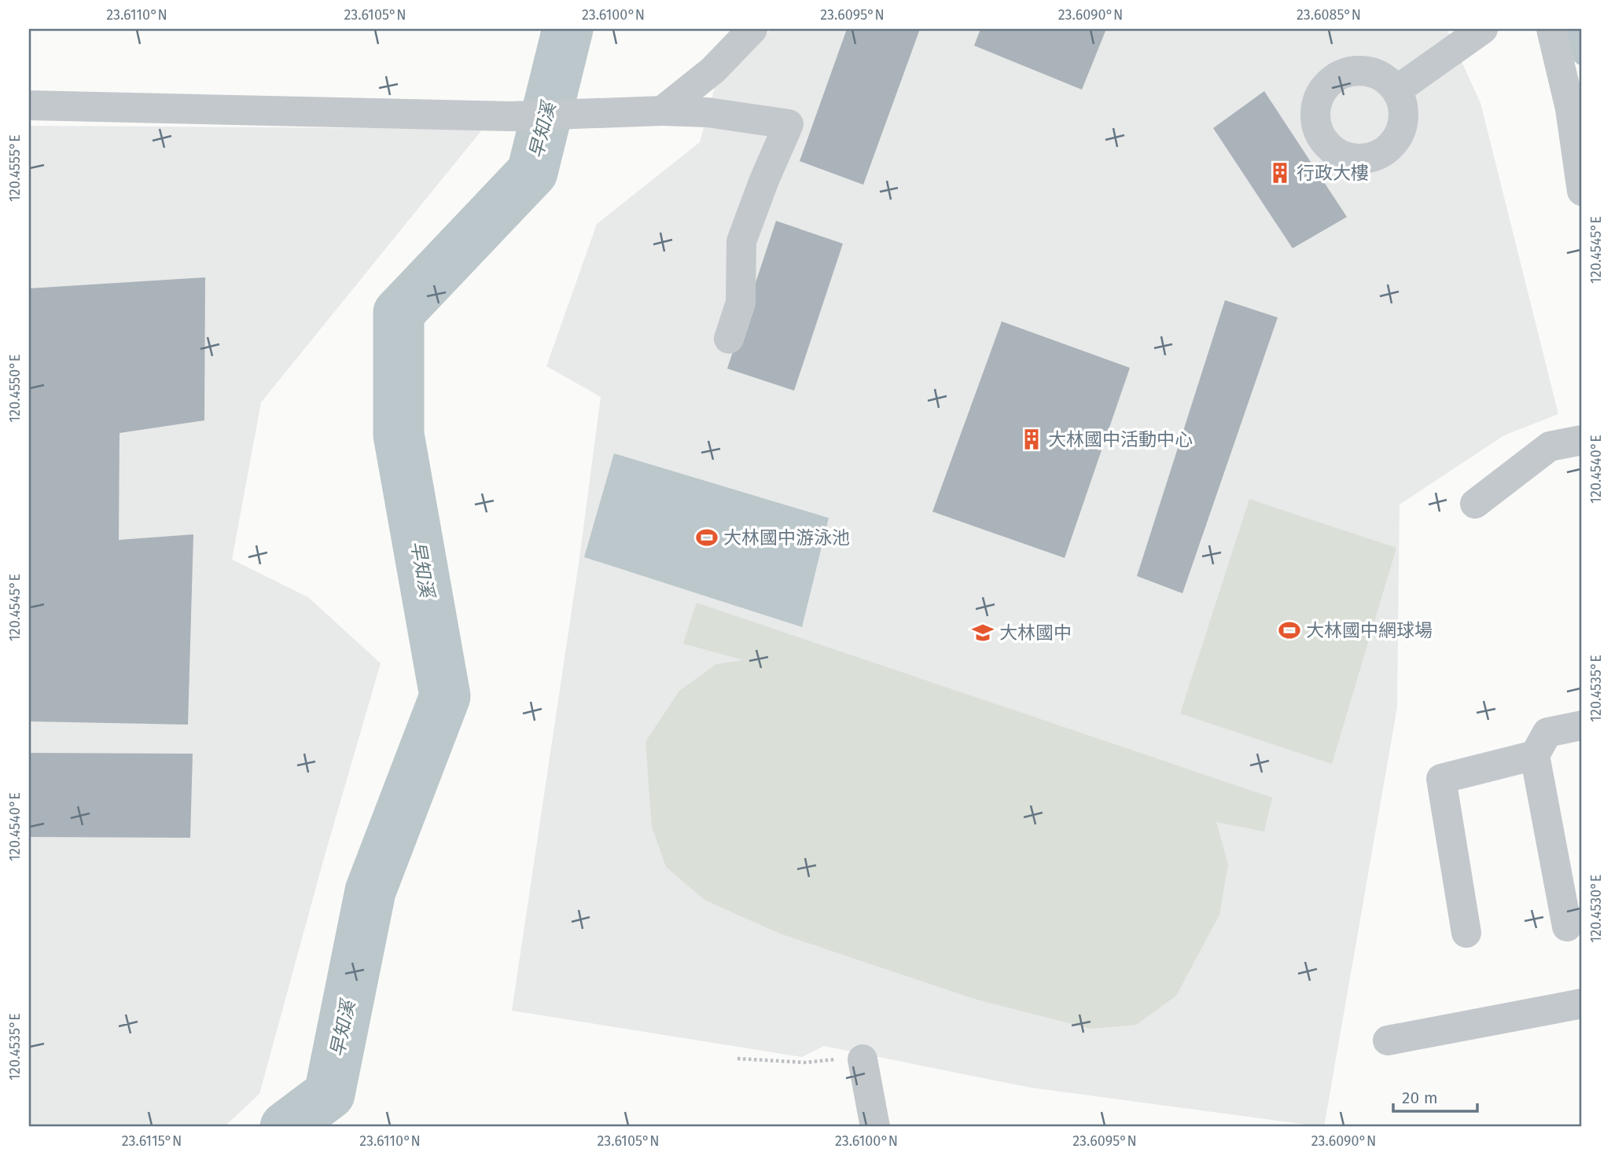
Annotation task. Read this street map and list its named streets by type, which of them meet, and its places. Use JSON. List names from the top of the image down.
{
  "water": ["早知溪"],
  "places": {
    "building": ["行政大樓", "大林國中活動中心"],
    "sports": ["大林國中游泳池", "大林國中網球場"],
    "school or university": ["大林國中"]
  },
  "scale_bar": "20 m",
  "coordinates": [
    "23.6110°N",
    "23.6105°N",
    "23.6100°N",
    "23.6095°N",
    "23.6090°N",
    "23.6085°N",
    "120.4555°E",
    "120.4545°E",
    "120.4550°E",
    "120.4540°E",
    "120.4535°E",
    "120.4530°E",
    "23.6115°N"
  ]
}
